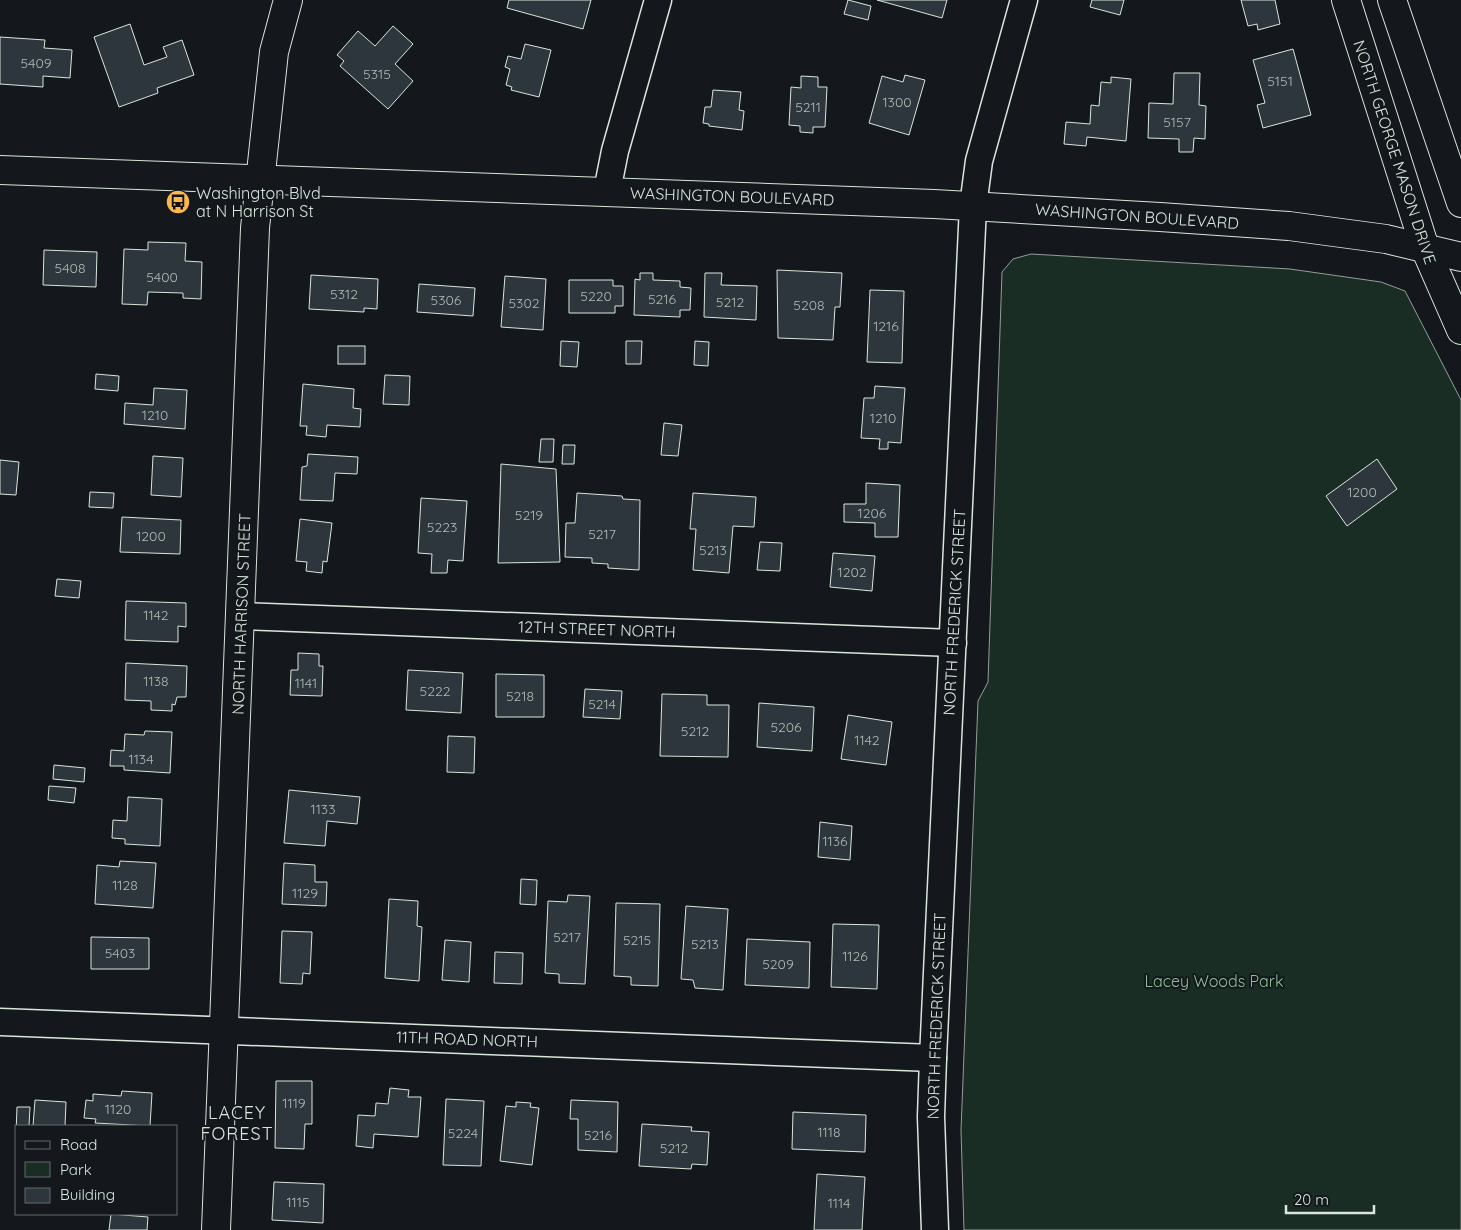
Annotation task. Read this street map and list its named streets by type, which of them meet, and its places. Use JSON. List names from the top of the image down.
{
  "streets": {
    "main road": ["NORTH GEORGE MASON DRIVE", "WASHINGTON BOULEVARD", "NORTH HARRISON STREET"],
    "street": ["NORTH FREDERICK STREET", "12TH STREET NORTH", "11TH ROAD NORTH"]
  },
  "crossings": [
    ["NORTH GEORGE MASON DRIVE", "WASHINGTON BOULEVARD"],
    ["WASHINGTON BOULEVARD", "NORTH FREDERICK STREET"],
    ["WASHINGTON BOULEVARD", "NORTH HARRISON STREET"],
    ["NORTH FREDERICK STREET", "12TH STREET NORTH"],
    ["NORTH FREDERICK STREET", "11TH ROAD NORTH"],
    ["NORTH HARRISON STREET", "12TH STREET NORTH"],
    ["NORTH HARRISON STREET", "11TH ROAD NORTH"]
  ],
  "districts": ["LACEY FOREST"],
  "parks": ["Lacey Woods Park"],
  "places": {
    "bus stop": ["Washington Blvd at N Harrison St"]
  },
  "house_numbers": [
    "5409",
    "5315",
    "5151",
    "1300",
    "5211",
    "5157",
    "5408",
    "5400",
    "5312",
    "5220",
    "5216",
    "5306",
    "5212",
    "5302",
    "5208",
    "1216",
    "1210",
    "1210",
    "1200",
    "1206",
    "5219",
    "5223",
    "5217",
    "1200",
    "5213",
    "1202",
    "1142",
    "1138",
    "1141",
    "5222",
    "5218",
    "5214",
    "5206",
    "5212",
    "1142",
    "1134",
    "1133",
    "1136",
    "1128",
    "1129",
    "5217",
    "5215",
    "5213",
    "5403",
    "1126",
    "5209",
    "1119",
    "1120",
    "1118",
    "5224",
    "5216",
    "5212",
    "1115",
    "1114"
  ],
  "legend": ["Road", "Park", "Building"],
  "scale_bar": "20 m"
}
